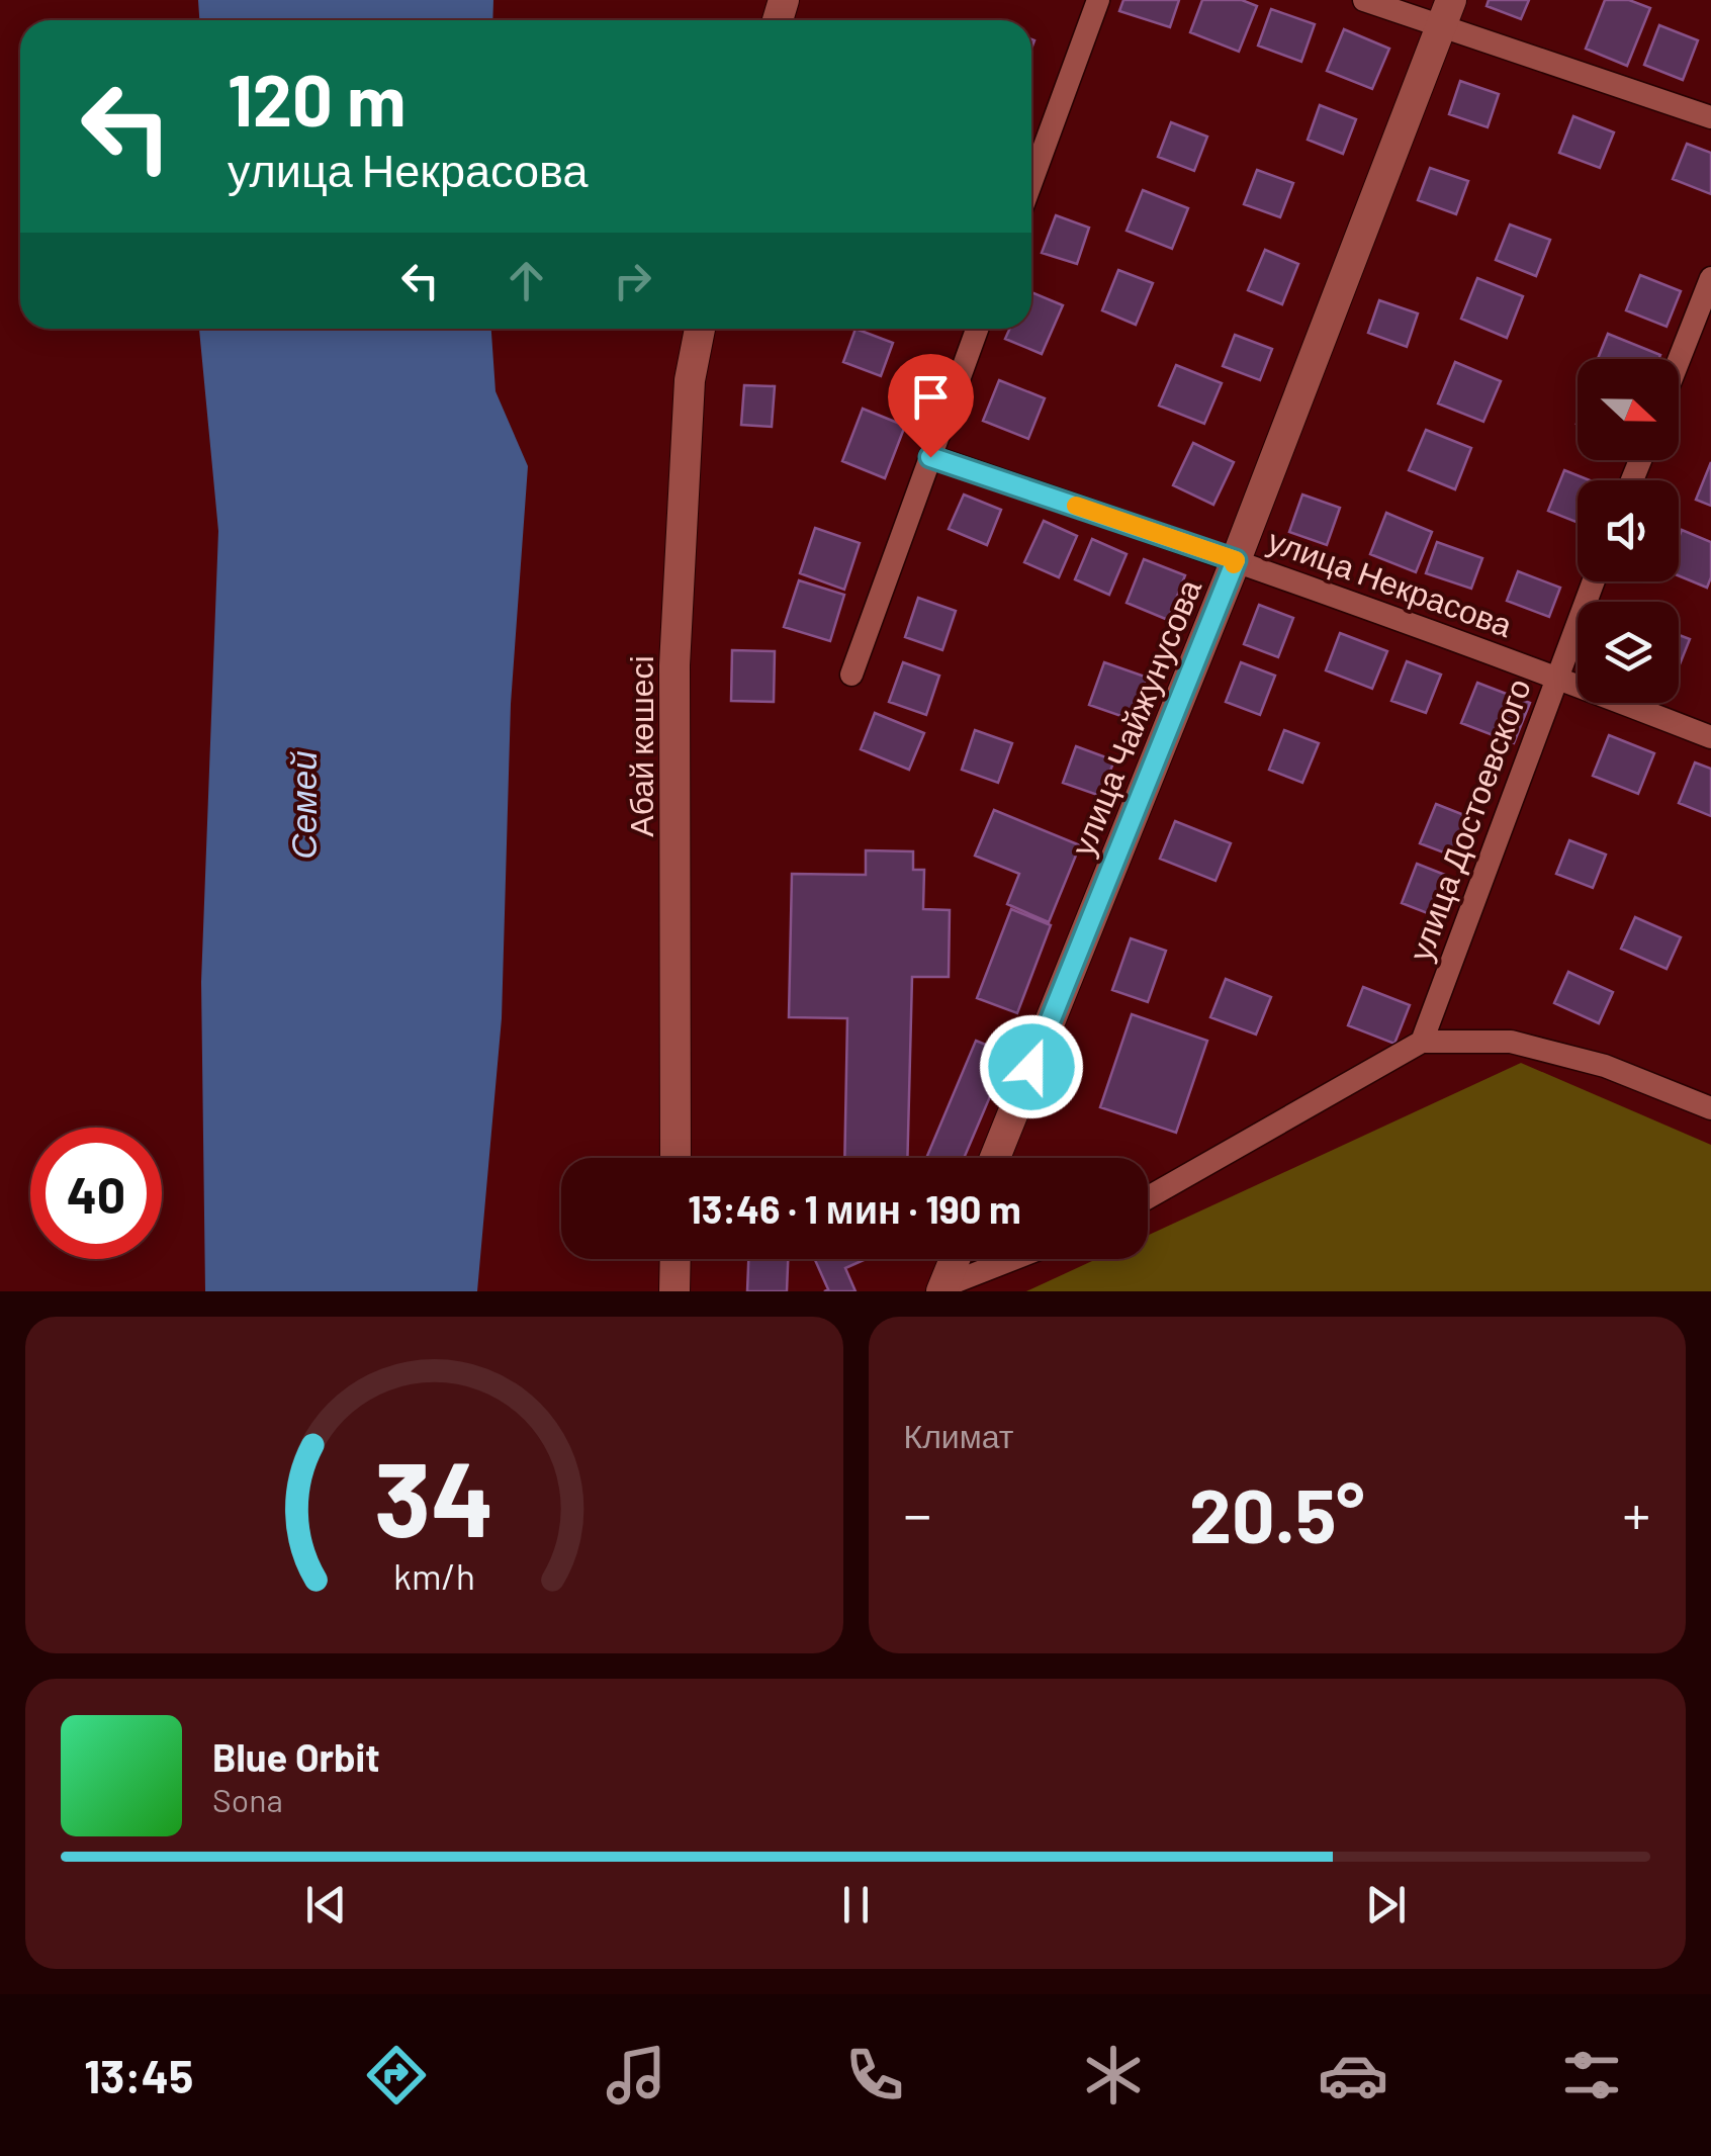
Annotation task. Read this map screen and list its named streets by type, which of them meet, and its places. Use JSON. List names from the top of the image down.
{
  "streets": {
    "street": [
      "улица Некрасова",
      "улица Чайжунусова",
      "Абай көшесі",
      "улица Достоевского"
    ]
  },
  "crossings": [
    ["улица Некрасова", "улица Чайжунусова"],
    ["улица Некрасова", "улица Достоевского"]
  ],
  "water": ["Семей"],
  "north": "right",
  "page": {
    "turn": ["120 m", "улица Некрасова"],
    "limit": "40",
    "trip": "13:46 · 1 мин · 190 m",
    "tile": "Климат",
    "heat": ["−", "20.5°", "+"],
    "song": ["Blue Orbit", "Sona"],
    "tabs": "13:45",
    "gauge": ["34", "km/h"]
  }
}
